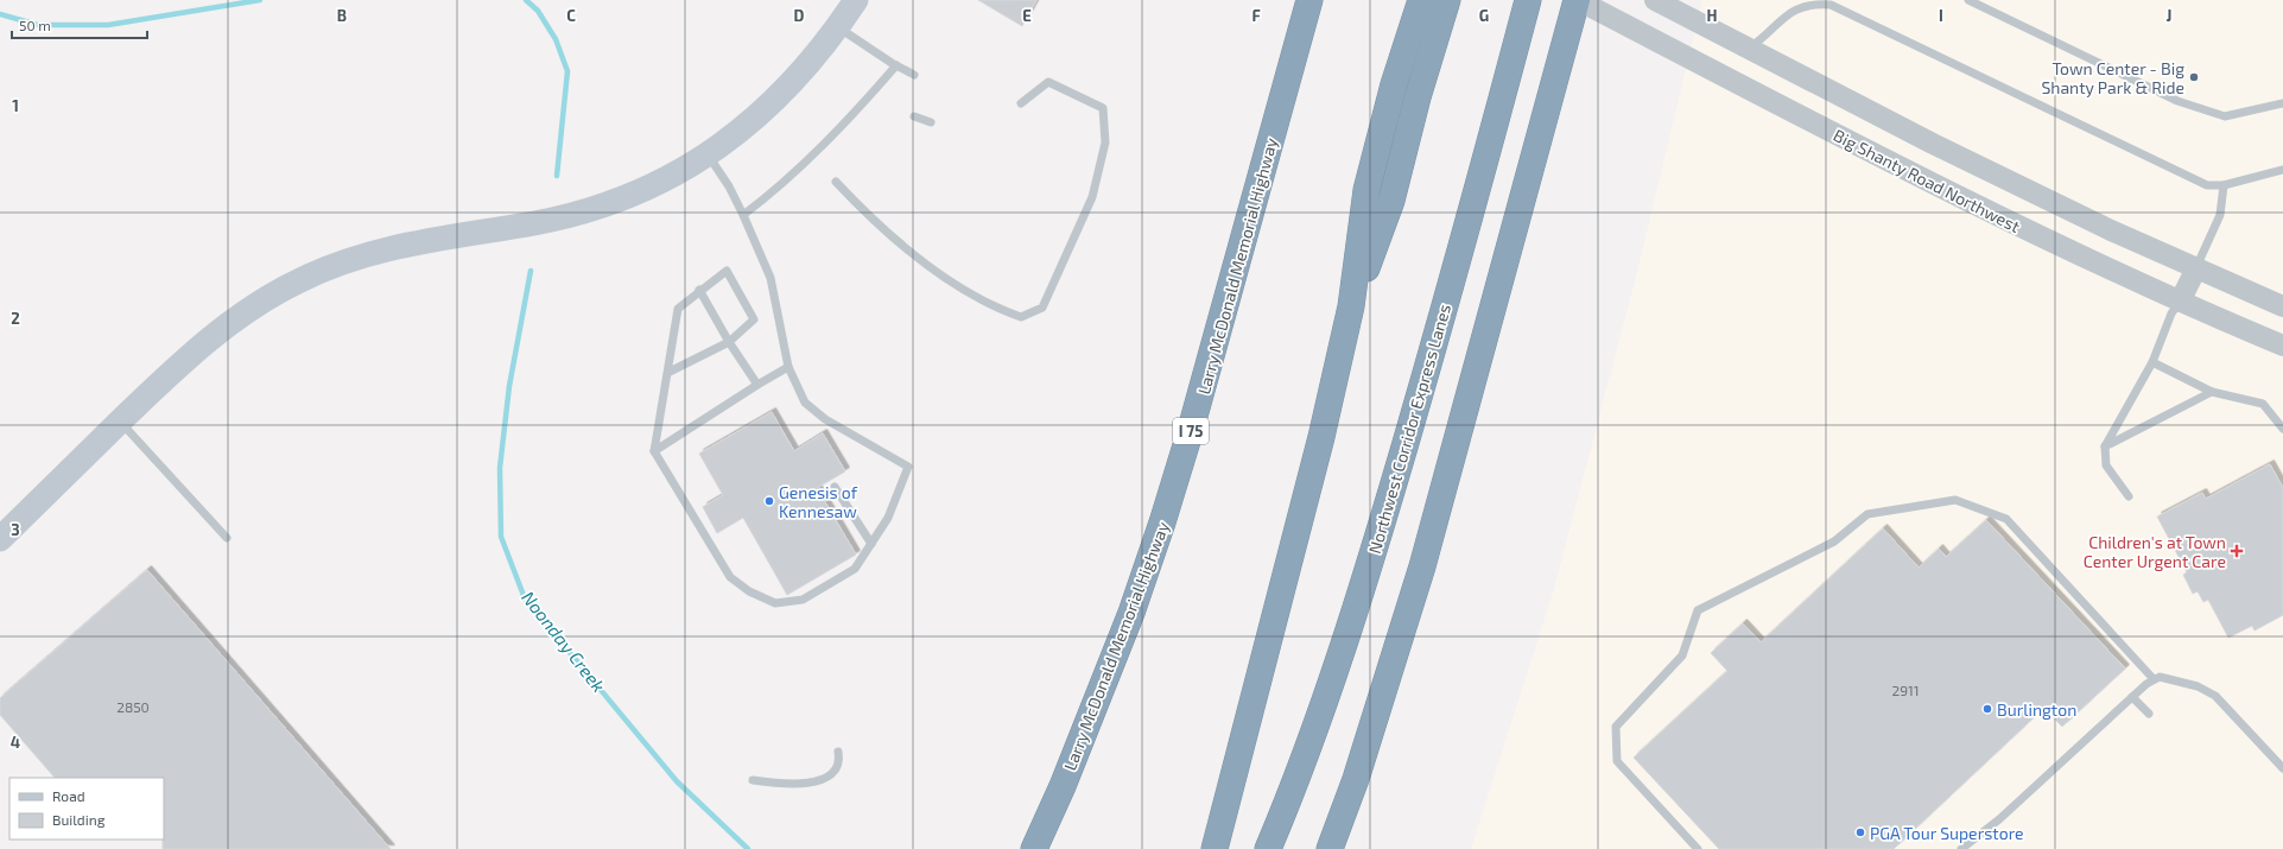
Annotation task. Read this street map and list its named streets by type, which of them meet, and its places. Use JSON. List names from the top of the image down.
{
  "streets": {
    "highway": ["Larry McDonald Memorial Highway", "Northwest Corridor Express Lanes", "I 75"],
    "street": ["Big Shanty Road Northwest"]
  },
  "water": ["Noonday Creek"],
  "places": {
    "other": [
      "Town Center - Big Shanty Park & Ride",
      "Genesis of Kennesaw",
      "Burlington",
      "PGA Tour Superstore"
    ],
    "health": ["Children's at Town Center Urgent Care"]
  },
  "house_numbers": ["2911", "2850"],
  "legend": ["Road", "Building"],
  "scale_bar": "50 m",
  "grid": {
    "columns": [
      "B",
      "C",
      "D",
      "E",
      "F",
      "G",
      "H",
      "I",
      "J"
    ],
    "rows": [
      "1",
      "2",
      "3",
      "4"
    ]
  }
}
